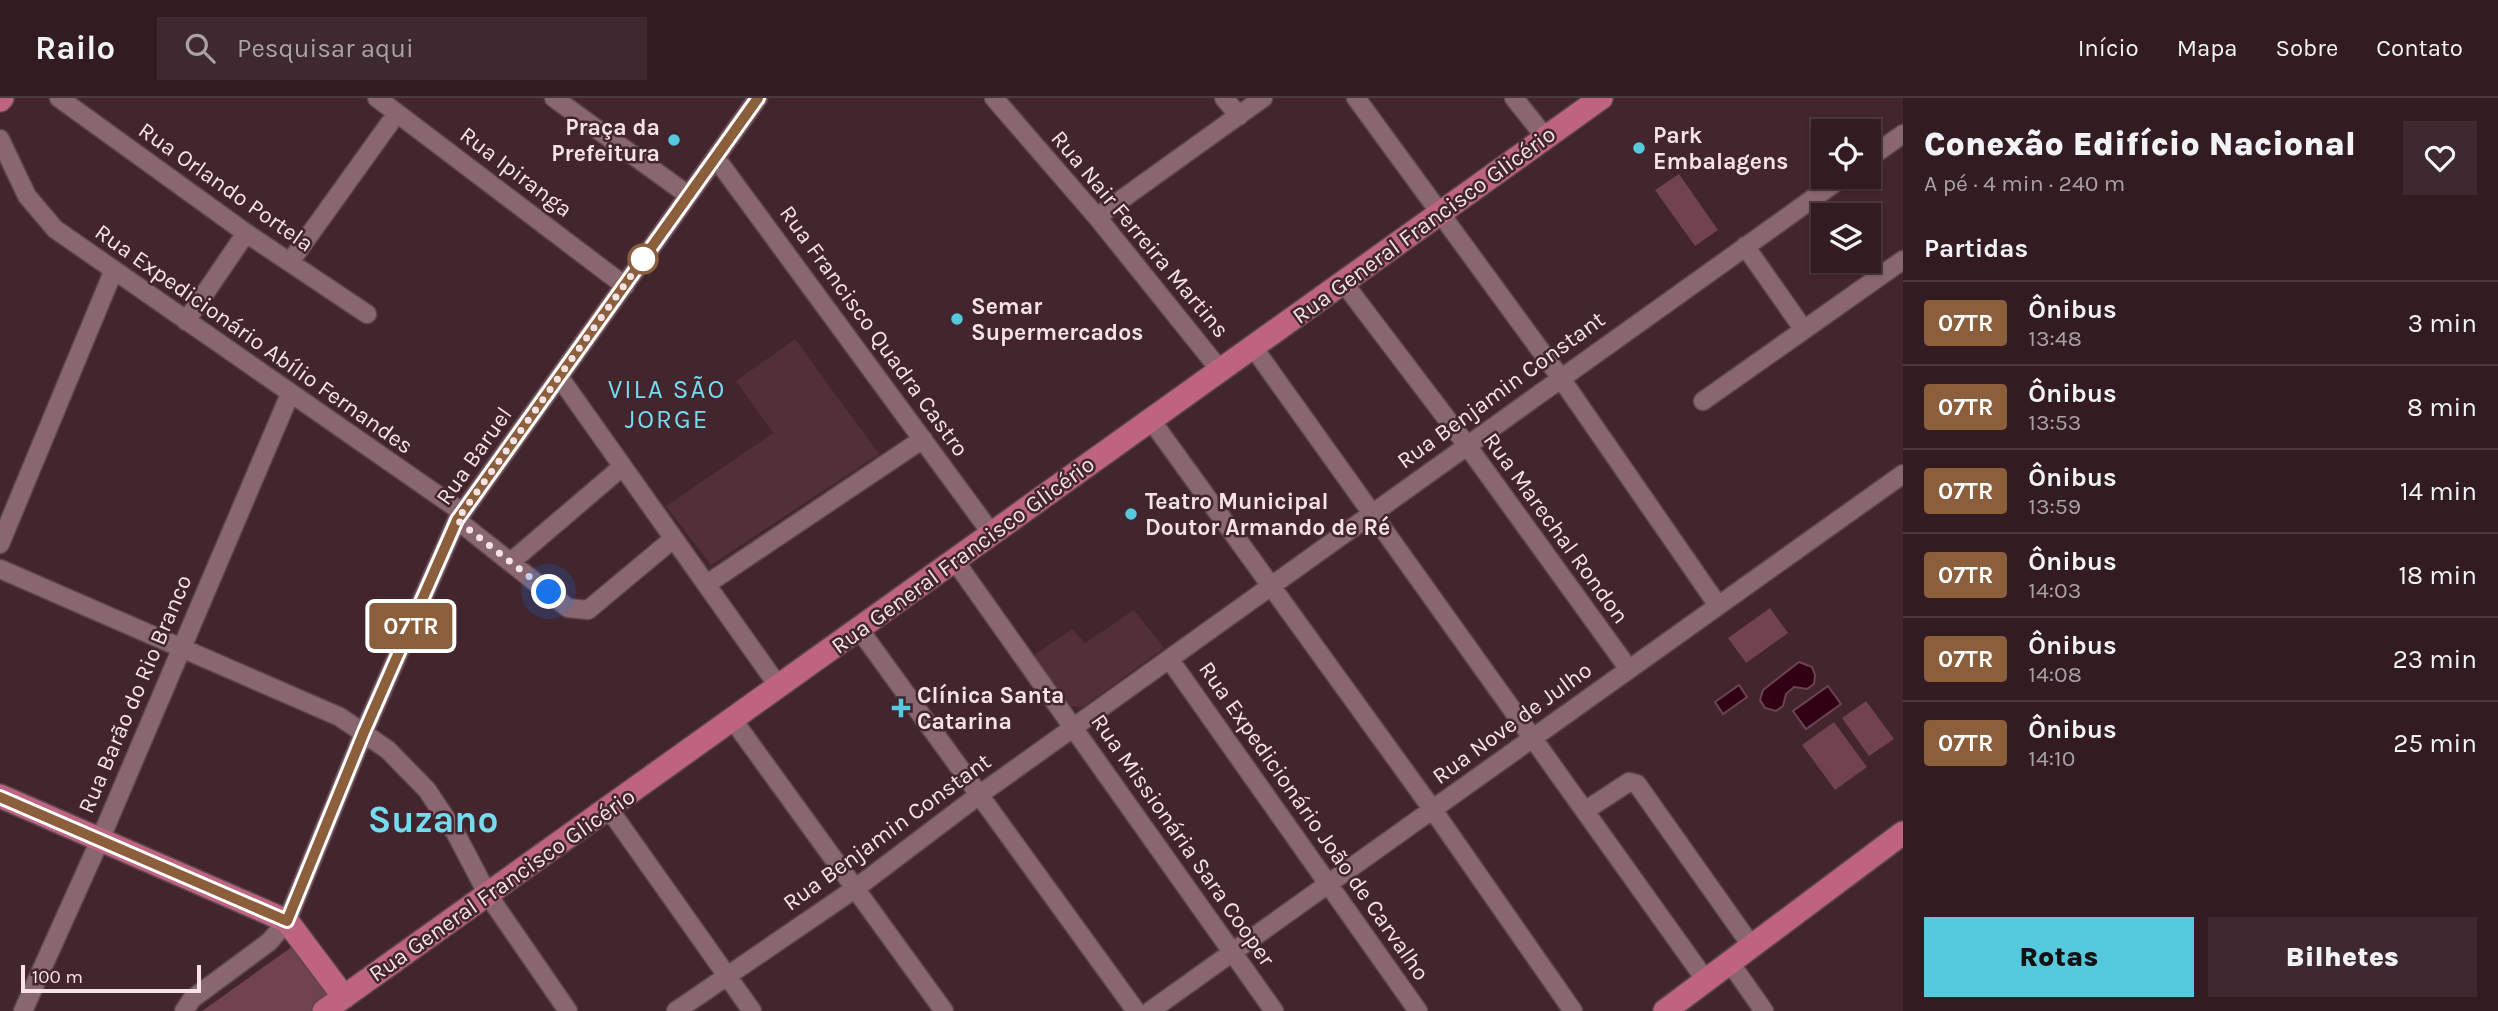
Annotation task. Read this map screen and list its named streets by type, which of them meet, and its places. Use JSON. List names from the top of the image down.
{
  "streets": {
    "main road": ["Rua General Francisco Glicério"],
    "street": [
      "Rua Ipiranga",
      "Rua Orlando Portela",
      "Rua Nair Ferreira Martins",
      "Rua Francisco Quadra Castro",
      "Rua Expedicionário Abílio Fernandes",
      "Rua Benjamin Constant",
      "Rua Baruel",
      "Rua Marechal Rondon",
      "Rua Barão do Rio Branco",
      "Rua Nove de Julho",
      "Rua Expedicionário João de Carvalho",
      "Rua Missionária Sara Cooper"
    ]
  },
  "crossings": [
    ["Rua Ipiranga", "Rua Baruel"],
    ["Rua General Francisco Glicério", "Rua Nair Ferreira Martins"],
    ["Rua General Francisco Glicério", "Rua Francisco Quadra Castro"],
    ["Rua General Francisco Glicério", "Rua Marechal Rondon"],
    ["Rua General Francisco Glicério", "Rua Missionária Sara Cooper"],
    ["Rua Francisco Quadra Castro", "Rua Baruel"],
    ["Rua Expedicionário Abílio Fernandes", "Rua Baruel"],
    ["Rua Expedicionário Abílio Fernandes", "Rua Barão do Rio Branco"],
    ["Rua Benjamin Constant", "Rua Marechal Rondon"],
    ["Rua Benjamin Constant", "Rua Expedicionário João de Carvalho"],
    ["Rua Benjamin Constant", "Rua Missionária Sara Cooper"],
    ["Rua Marechal Rondon", "Rua Nove de Julho"],
    ["Rua Nove de Julho", "Rua Expedicionário João de Carvalho"],
    ["Rua Nove de Julho", "Rua Missionária Sara Cooper"]
  ],
  "districts": ["VILA SÃO JORGE", "Suzano"],
  "places": {
    "other": [
      "Praça da Prefeitura",
      "Park Embalagens",
      "Semar Supermercados",
      "Teatro Municipal Doutor Armando de Ré"
    ],
    "health": ["Clínica Santa Catarina"]
  },
  "lines": ["bus line 07TR"],
  "scale_bar": "100 m",
  "page": {
    "header": "Railo",
    "search": "Pesquisar aqui",
    "nav": [
      "Início",
      "Mapa",
      "Sobre",
      "Contato"
    ],
    "on_map": "07TR",
    "heading": [
      ["Conexão Edifício Nacional", "A pé · 4 min · 240 m"],
      "Partidas"
    ],
    "list": [
      {
        "mark": "07TR",
        "name": "Ônibus",
        "note": "13:48",
        "value": "3 min"
      },
      {
        "mark": "07TR",
        "name": "Ônibus",
        "note": "13:53",
        "value": "8 min"
      },
      {
        "mark": "07TR",
        "name": "Ônibus",
        "note": "13:59",
        "value": "14 min"
      },
      {
        "mark": "07TR",
        "name": "Ônibus",
        "note": "14:03",
        "value": "18 min"
      },
      {
        "mark": "07TR",
        "name": "Ônibus",
        "note": "14:08",
        "value": "23 min"
      },
      {
        "mark": "07TR",
        "name": "Ônibus",
        "note": "14:10",
        "value": "25 min"
      }
    ],
    "buttons": ["Rotas", "Bilhetes"],
    "scale": "100 m"
  }
}
